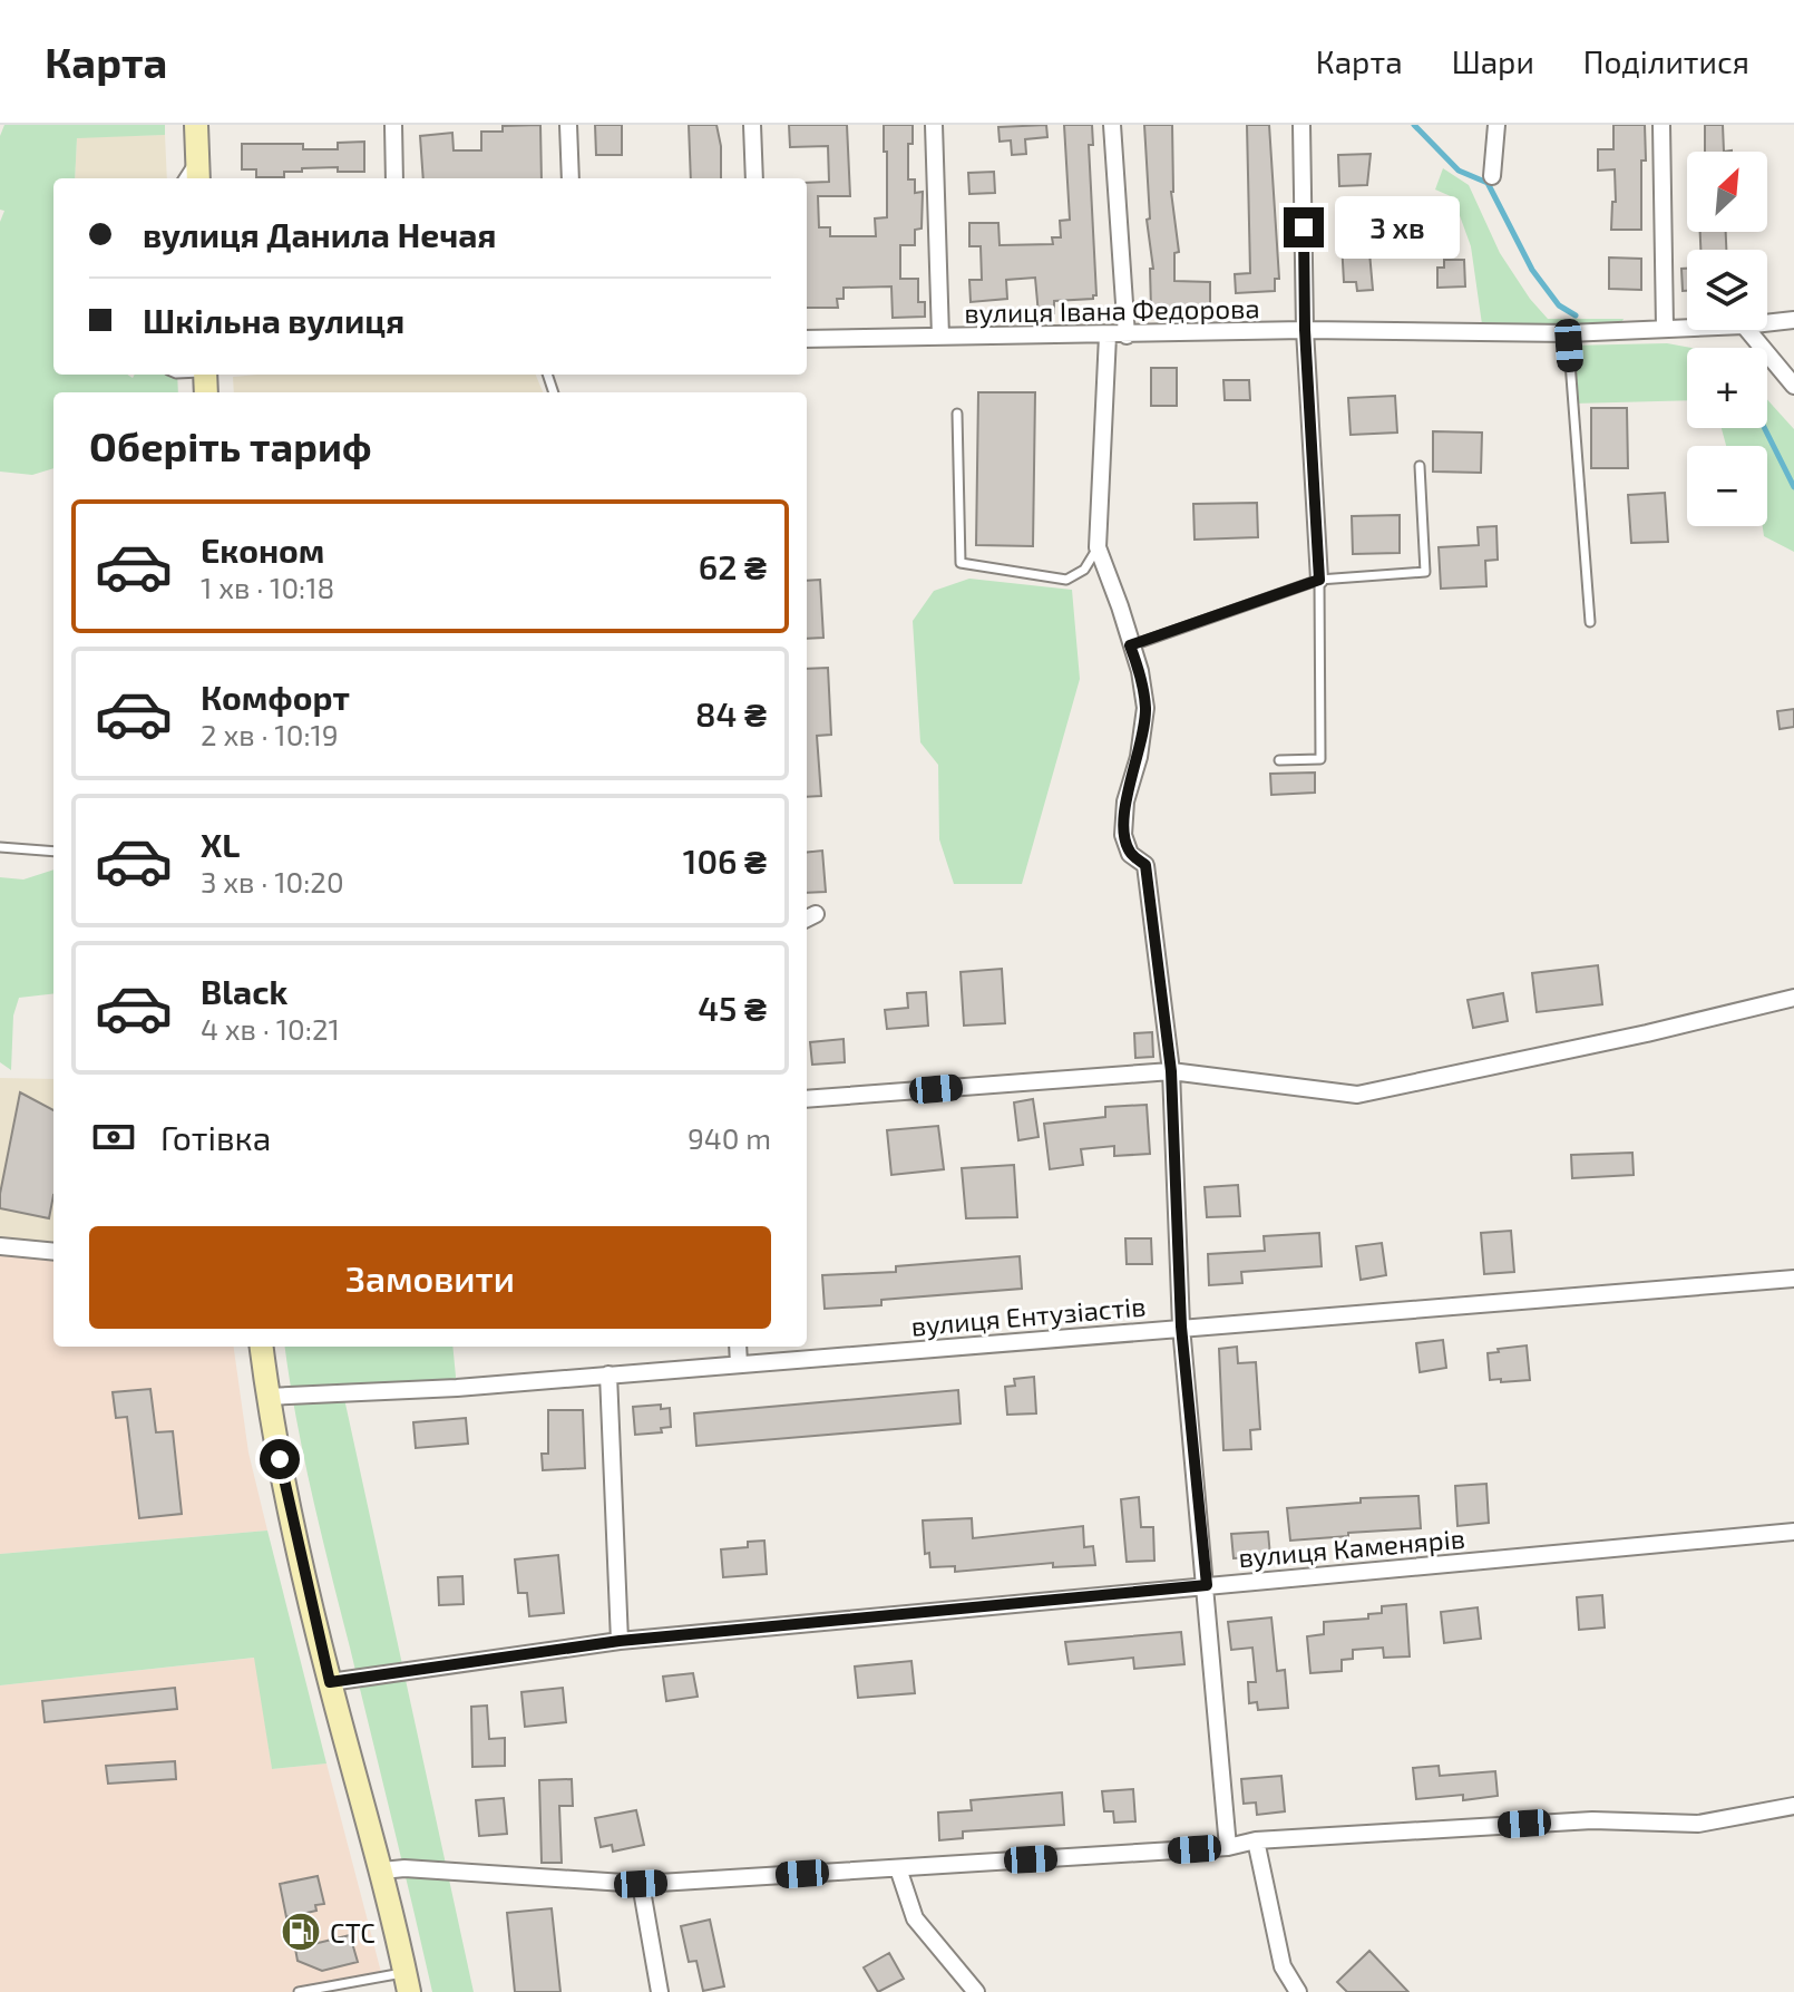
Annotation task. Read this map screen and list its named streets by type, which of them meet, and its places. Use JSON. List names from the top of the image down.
{
  "streets": {
    "street": ["вулиця Івана Федорова", "вулиця Ентузіастів", "вулиця Каменярів"]
  },
  "places": {
    "fuel station": ["СТС"]
  },
  "north": "top right",
  "page": {
    "header": "Карта",
    "nav": ["Карта", "Шари", "Поділитися"],
    "map_buttons": ["+", "−"],
    "banner": ["вулиця Данила Нечая", "Шкільна вулиця"],
    "bubble": "3 хв",
    "heading": "Оберіть тариф",
    "list": [
      {
        "name": "Економ",
        "note": "1 хв · 10:18",
        "value": "62 ₴"
      },
      {
        "name": "Комфорт",
        "note": "2 хв · 10:19",
        "value": "84 ₴"
      },
      {
        "name": "XL",
        "note": "3 хв · 10:20",
        "value": "106 ₴"
      },
      {
        "name": "Black",
        "note": "4 хв · 10:21",
        "value": "45 ₴"
      }
    ],
    "pay": ["Готівка", "940 m"],
    "buttons": "Замовити"
  }
}
